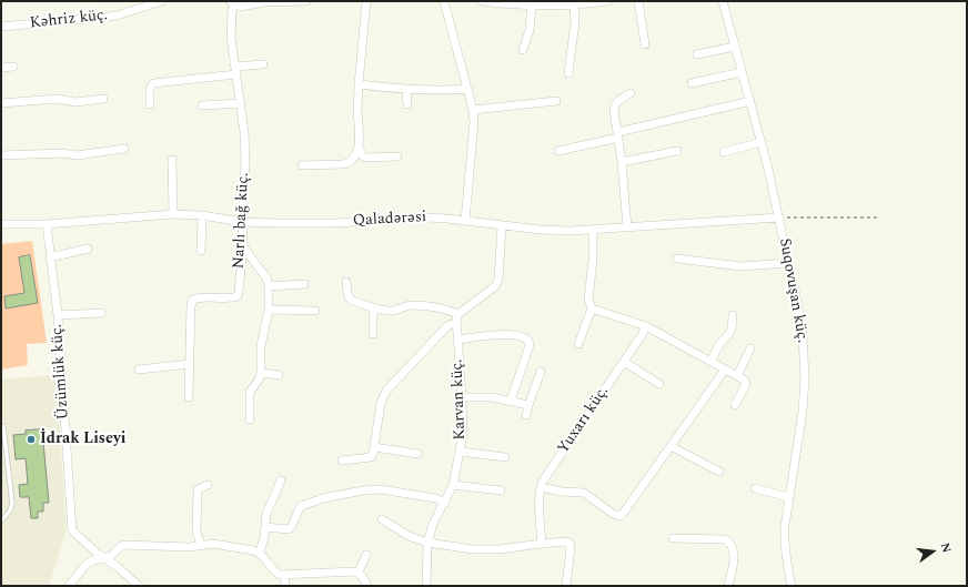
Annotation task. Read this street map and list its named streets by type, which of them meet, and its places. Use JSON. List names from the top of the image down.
{
  "streets": {
    "street": [
      "Kəhriz küç.",
      "Qaladərəsi",
      "Narlı bağ küç.",
      "Suqovuşan küç.",
      "Üzümlük küç.",
      "Karvan küç.",
      "Yuxarı küç."
    ]
  },
  "crossings": [
    ["Qaladərəsi", "Narlı bağ küç."],
    ["Qaladərəsi", "Suqovuşan küç."],
    ["Qaladərəsi", "Üzümlük küç."]
  ],
  "places": ["İdrak Liseyi"],
  "north": "right"
}
